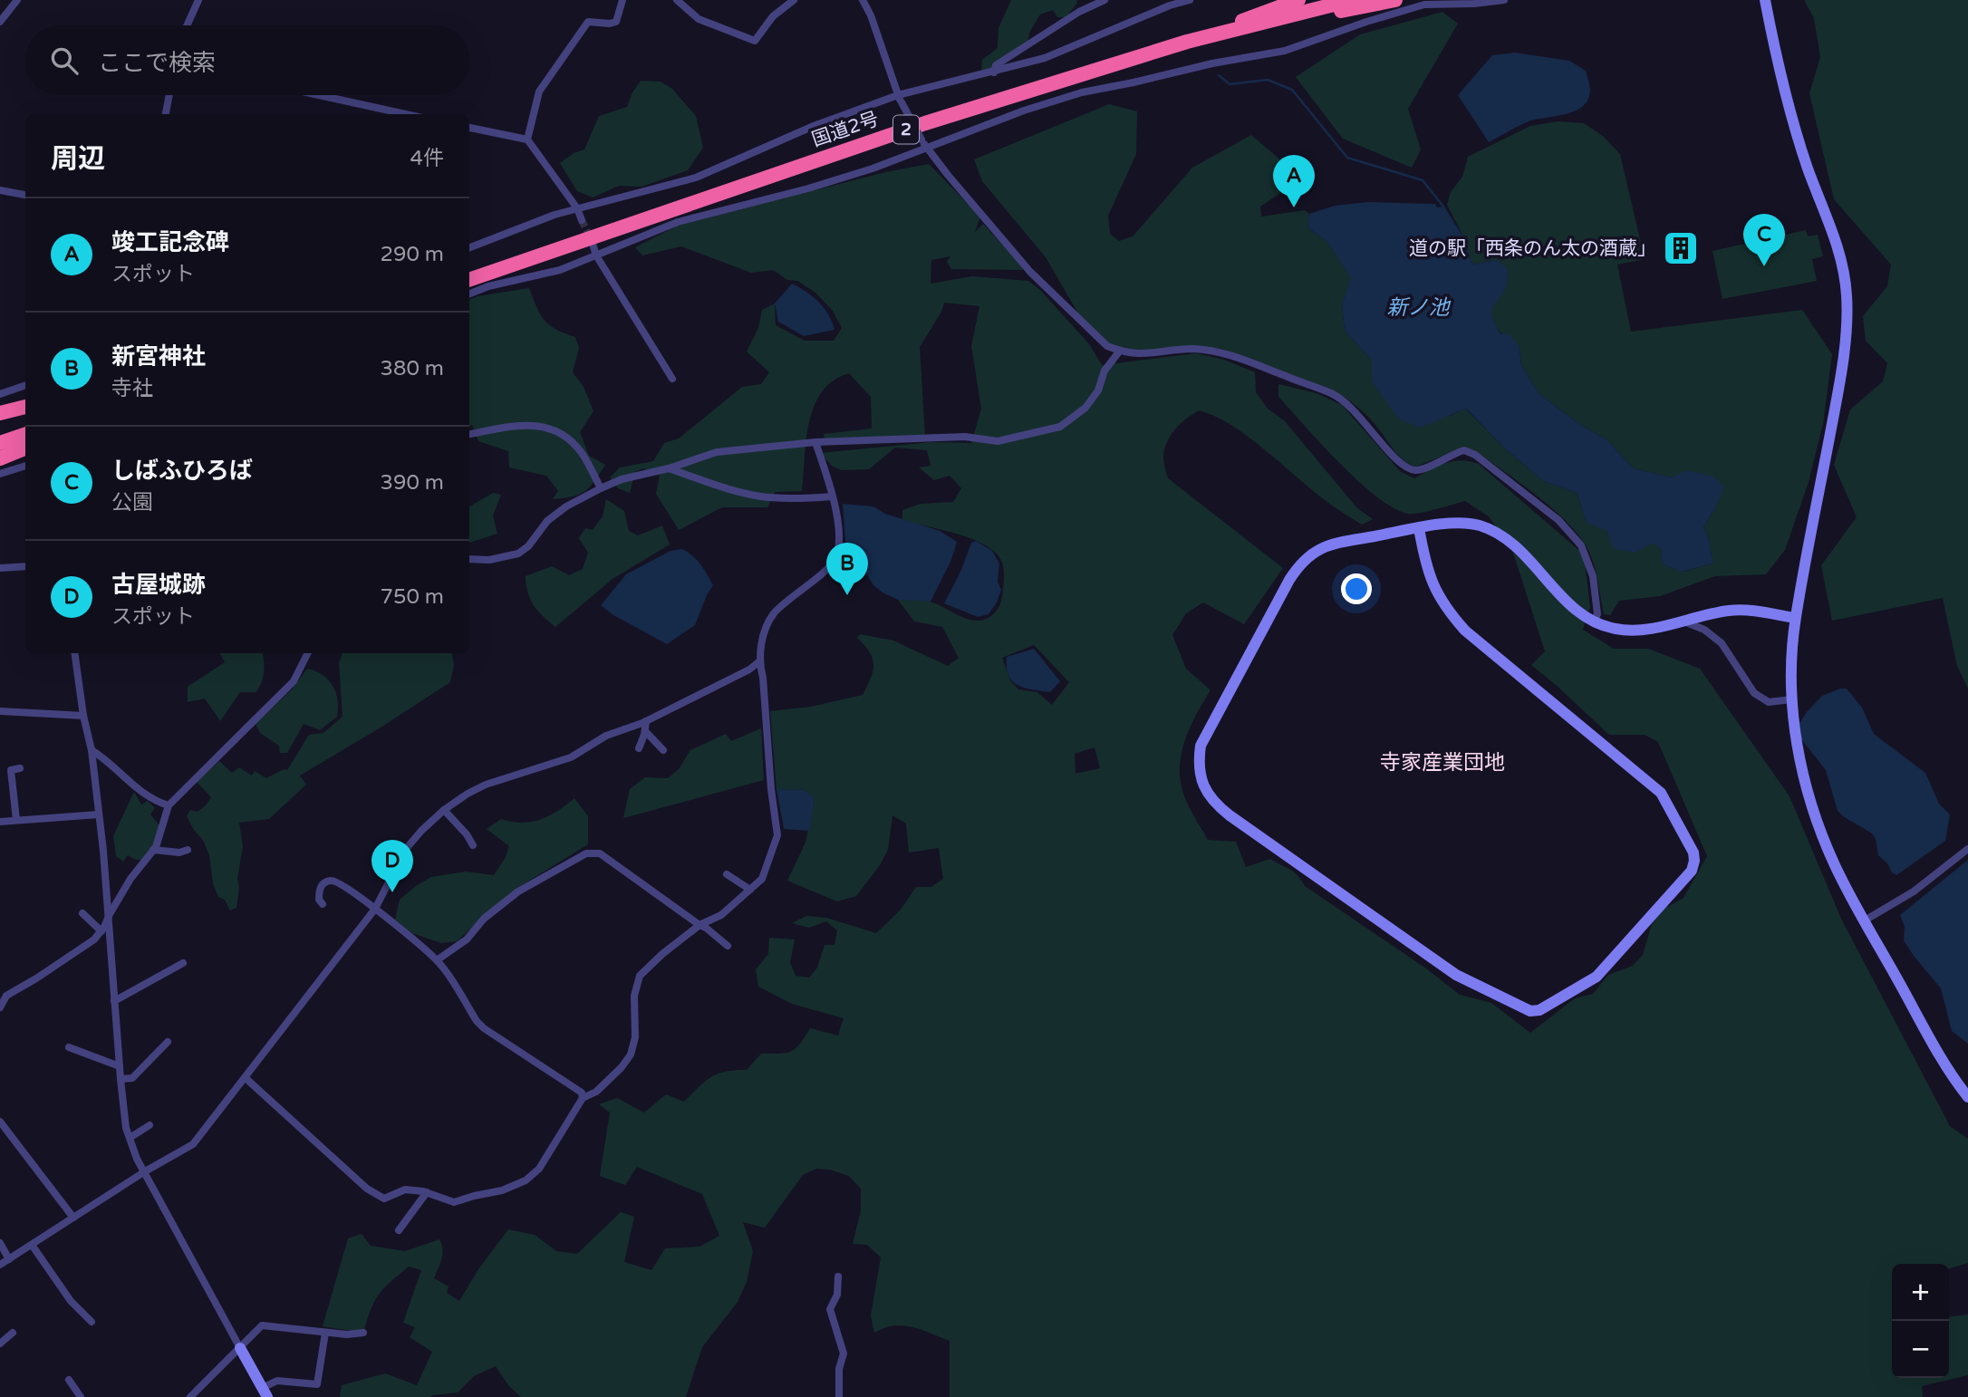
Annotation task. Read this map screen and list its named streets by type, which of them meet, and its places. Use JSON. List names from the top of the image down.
{
  "streets": {
    "highway": ["国道2号", "2"]
  },
  "districts": ["寺家産業団地"],
  "water": ["新ノ池"],
  "places": {
    "building": ["道の駅「西条のん太の酒蔵」"]
  },
  "page": {
    "search": "ここで検索",
    "heading": ["周辺", "4件"],
    "pins": [
      "A",
      "C",
      "B",
      "D"
    ],
    "list": [
      {
        "mark": "A",
        "name": "竣工記念碑",
        "note": "スポット",
        "value": "290 m"
      },
      {
        "mark": "B",
        "name": "新宮神社",
        "note": "寺社",
        "value": "380 m"
      },
      {
        "mark": "C",
        "name": "しばふひろば",
        "note": "公園",
        "value": "390 m"
      },
      {
        "mark": "D",
        "name": "古屋城跡",
        "note": "スポット",
        "value": "750 m"
      }
    ],
    "map_buttons": ["+", "−"]
  }
}
